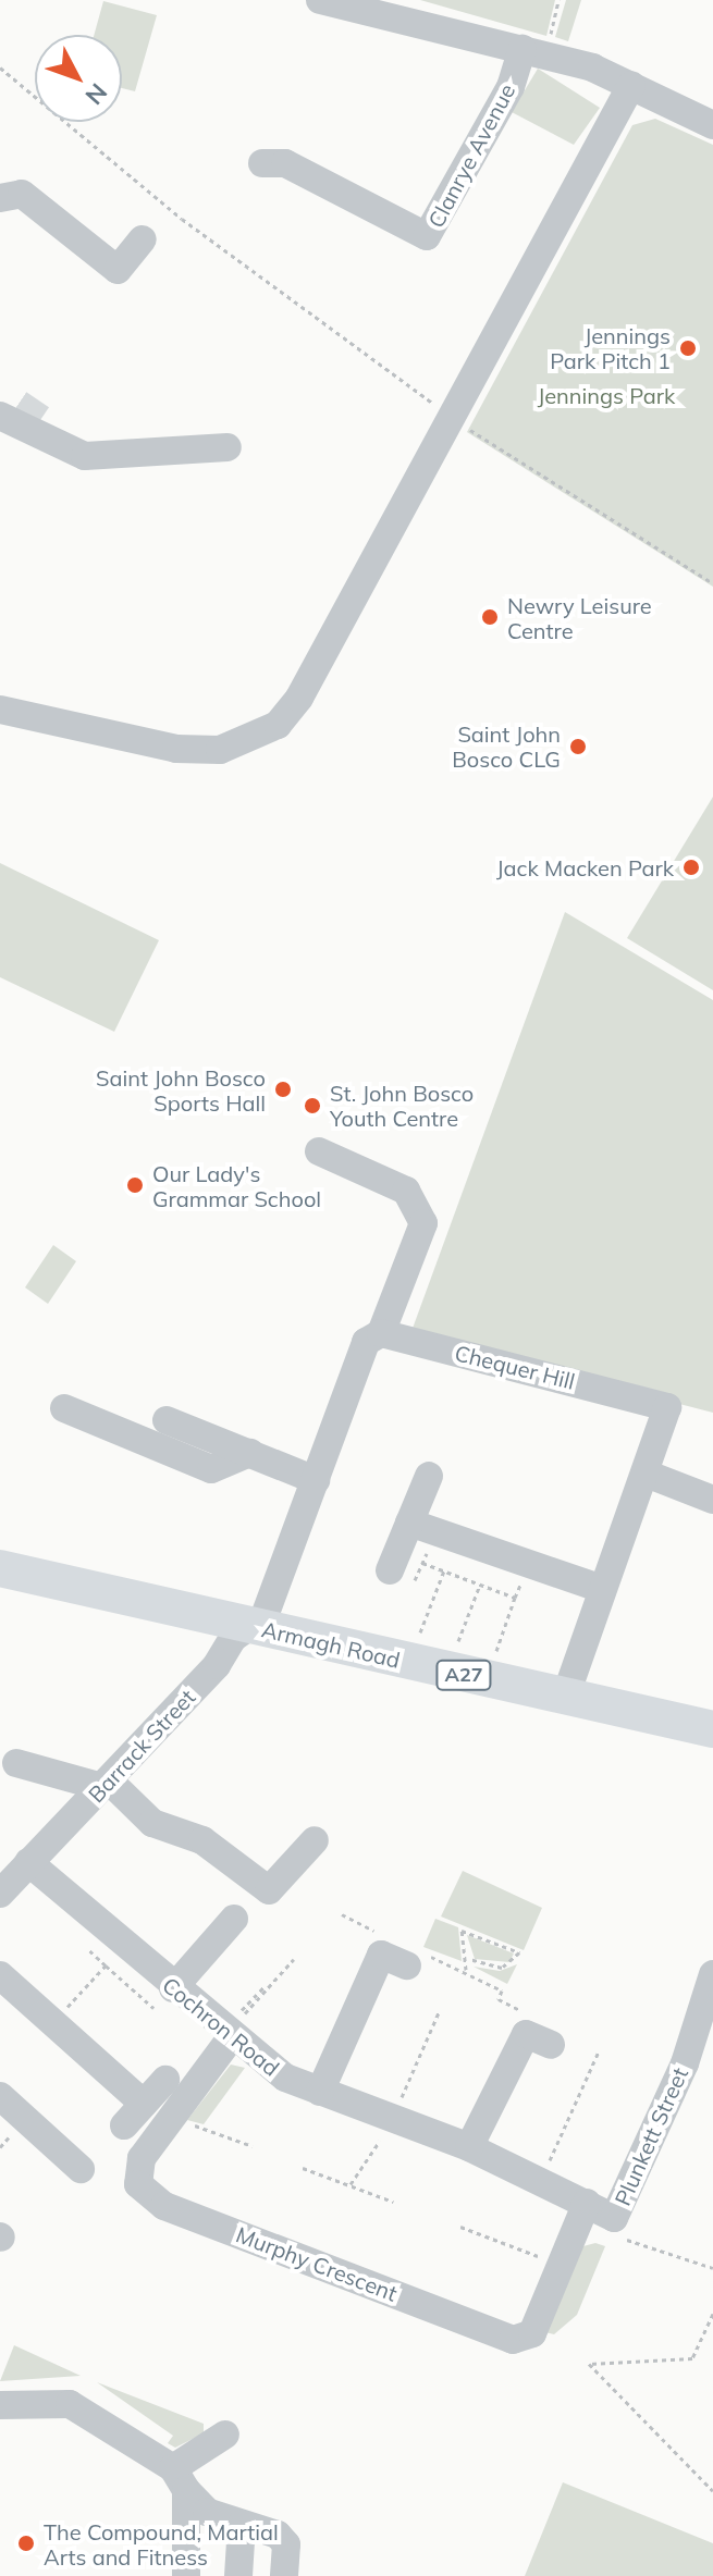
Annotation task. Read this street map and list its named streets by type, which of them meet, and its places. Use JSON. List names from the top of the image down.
{
  "streets": {
    "main road": ["Armagh Road", "A27"],
    "street": [
      "Clanrye Avenue",
      "Chequer Hill",
      "Barrack Street",
      "Cochron Road",
      "Plunkett Street",
      "Murphy Crescent"
    ]
  },
  "crossings": [
    ["Chequer Hill", "Armagh Road"],
    ["Armagh Road", "Barrack Street"],
    ["Barrack Street", "Cochron Road"],
    ["Cochron Road", "Plunkett Street"],
    ["Cochron Road", "Murphy Crescent"],
    ["Plunkett Street", "Murphy Crescent"]
  ],
  "parks": ["Jennings Park"],
  "places": [
    "Jennings Park Pitch 1",
    "Newry Leisure Centre",
    "Saint John Bosco CLG",
    "Jack Macken Park",
    "Saint John Bosco Sports Hall",
    "St. John Bosco Youth Centre",
    "Our Lady's Grammar School",
    "The Compound, Martial Arts and Fitness"
  ],
  "north": "bottom right"
}
